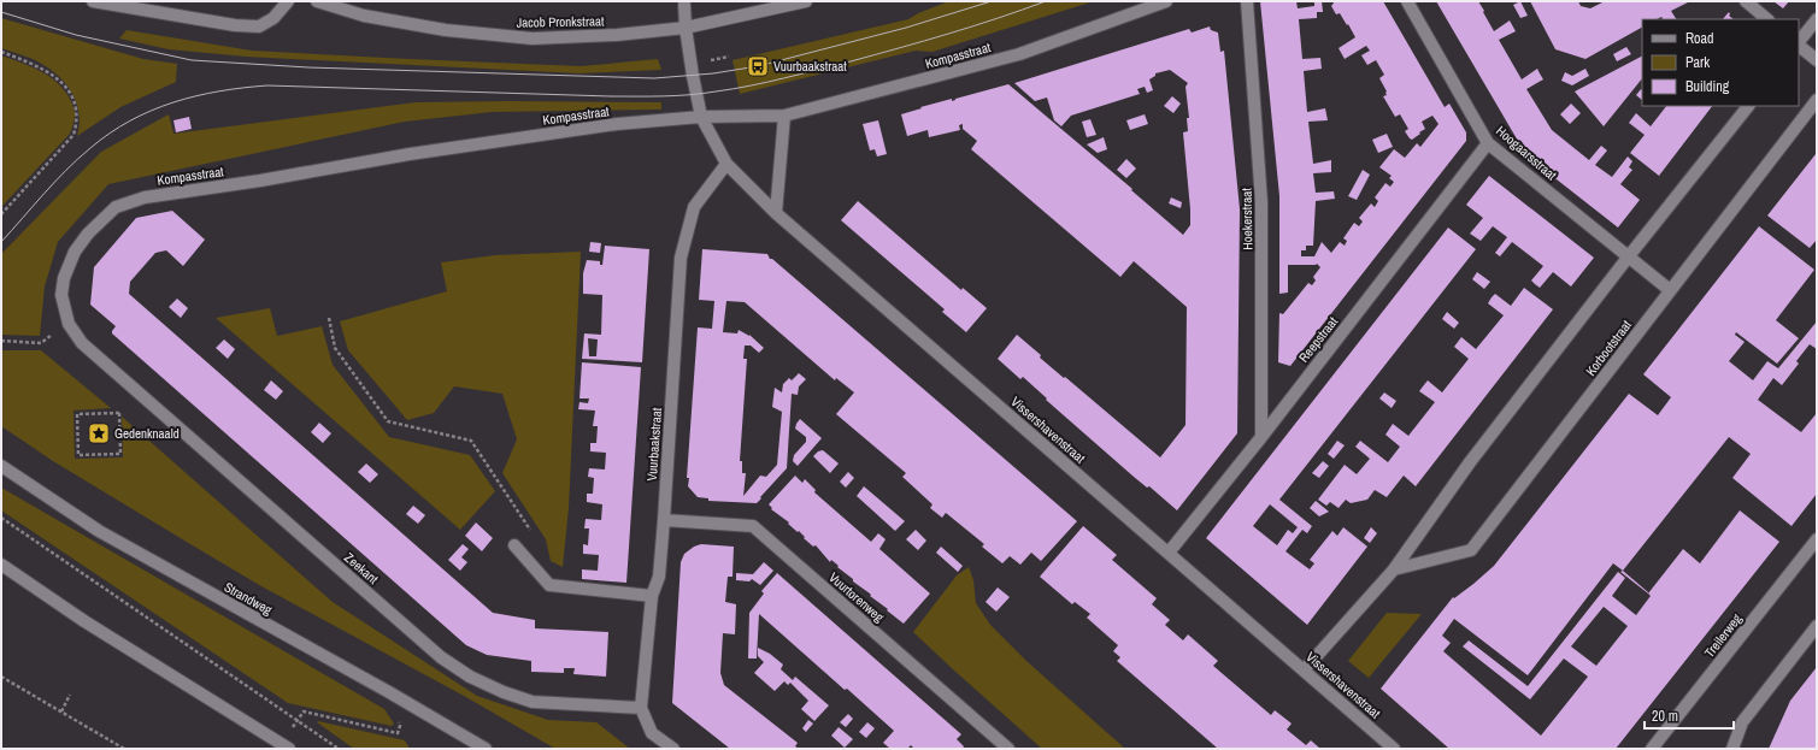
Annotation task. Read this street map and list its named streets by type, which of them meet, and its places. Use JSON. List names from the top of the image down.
{
  "streets": {
    "street": [
      "Jacob Pronkstraat",
      "Kompasstraat",
      "Hoogaarsstraat",
      "Hoekerstraat",
      "Reepstraat",
      "Korbootstraat",
      "Vissershavenstraat",
      "Vuurbaakstraat",
      "Zeekant",
      "Vuurtorenweg",
      "Strandweg",
      "Treilerweg"
    ]
  },
  "crossings": [
    ["Kompasstraat", "Vissershavenstraat"],
    ["Kompasstraat", "Zeekant"],
    ["Hoogaarsstraat", "Reepstraat"],
    ["Hoogaarsstraat", "Korbootstraat"],
    ["Hoekerstraat", "Reepstraat"],
    ["Reepstraat", "Vissershavenstraat"],
    ["Vissershavenstraat", "Vuurbaakstraat"],
    ["Vuurbaakstraat", "Zeekant"],
    ["Vuurbaakstraat", "Vuurtorenweg"]
  ],
  "places": {
    "bus stop": ["Vuurbaakstraat"],
    "place": ["Gedenknaald"]
  },
  "legend": ["Road", "Park", "Building"],
  "scale_bar": "20 m"
}
